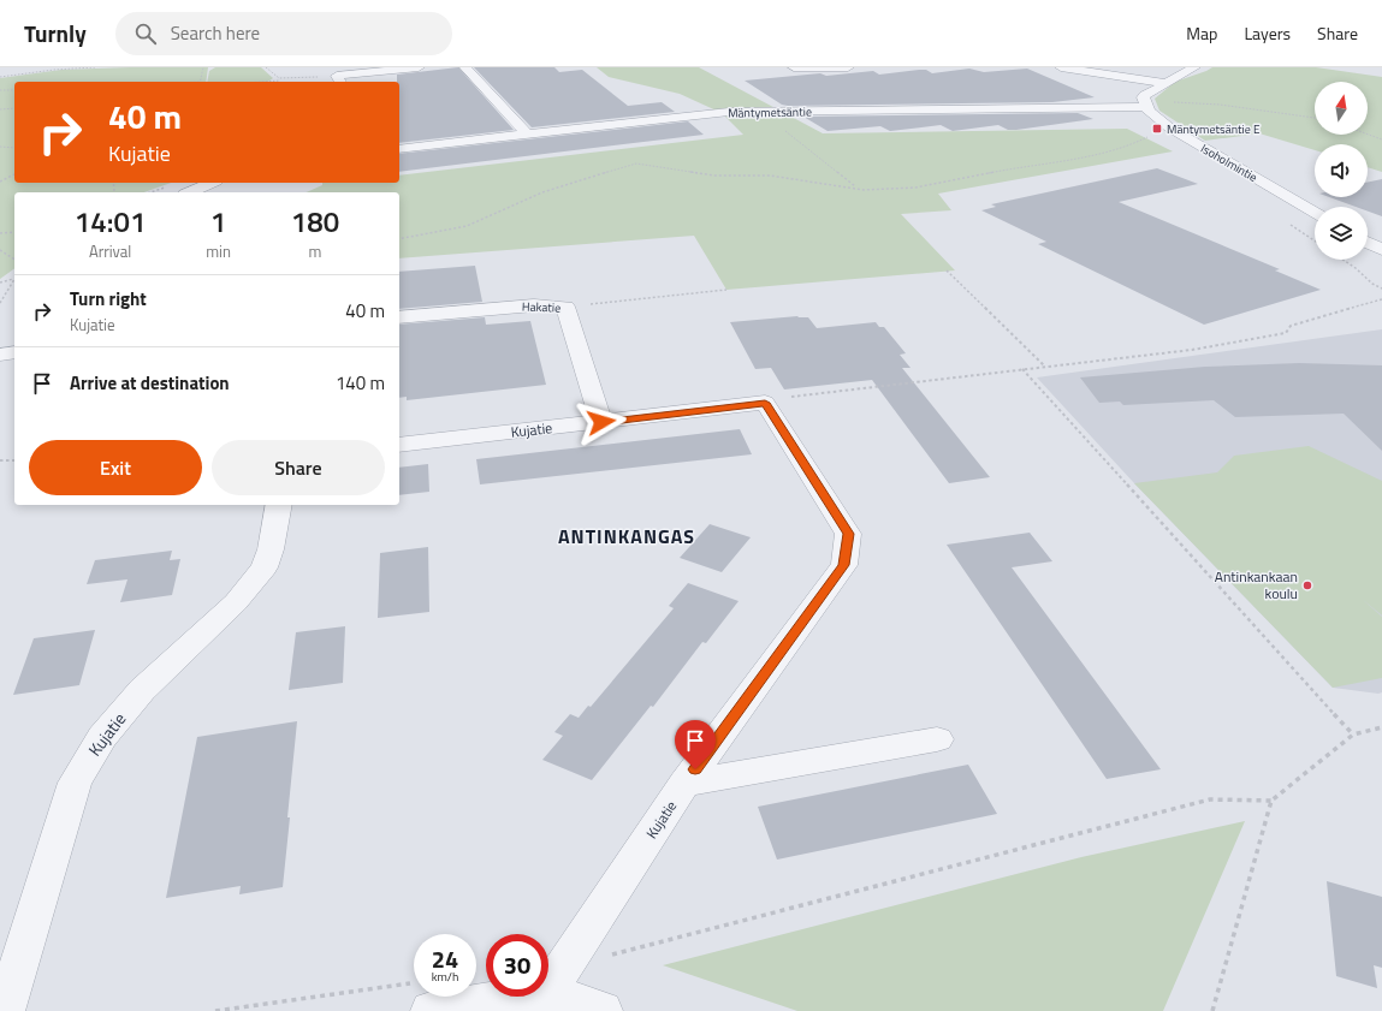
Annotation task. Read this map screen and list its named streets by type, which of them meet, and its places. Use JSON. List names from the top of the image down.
{
  "streets": {
    "street": [
      "Mäntymetsäntie",
      "Isoholmintie",
      "Hakatie",
      "Kujatie"
    ]
  },
  "crossings": [
    ["Mäntymetsäntie", "Isoholmintie"],
    ["Hakatie", "Kujatie"]
  ],
  "districts": ["ANTINKANGAS"],
  "places": {
    "transit": ["Mäntymetsäntie E"],
    "other": ["Antinkankaan koulu"]
  },
  "north": "top",
  "page": {
    "header": "Turnly",
    "search": "Search here",
    "nav": ["Map", "Layers", "Share"],
    "turn": ["40 m", "Kujatie"],
    "eta": [
      "14:01",
      "Arrival",
      "1",
      "min",
      "180",
      "m"
    ],
    "list": [
      {
        "name": "Turn right",
        "note": "Kujatie",
        "value": "40 m"
      },
      {
        "name": "Arrive at destination",
        "value": "140 m"
      }
    ],
    "buttons": ["Exit", "Share"],
    "speed": "24 km/h",
    "limit": "30"
  }
}
